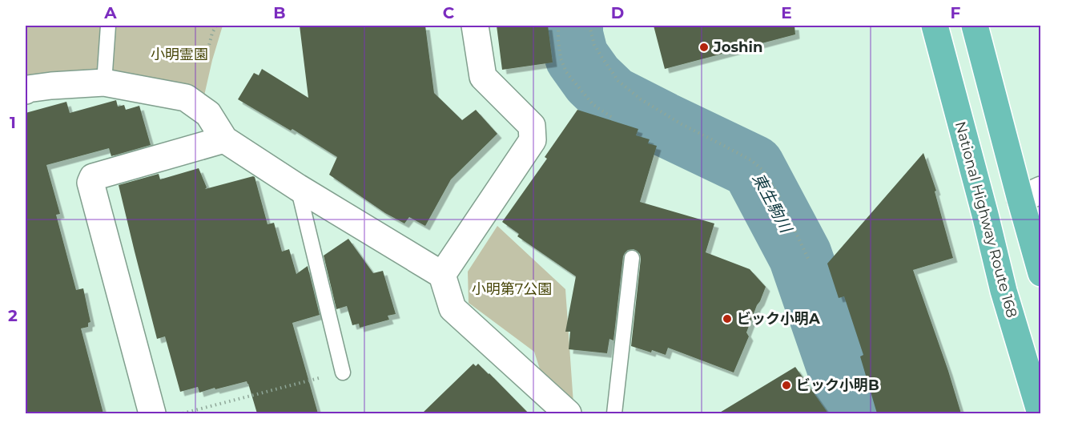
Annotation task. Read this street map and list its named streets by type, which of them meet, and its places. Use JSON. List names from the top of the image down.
{
  "streets": {
    "highway": ["National Highway Route 168"]
  },
  "water": ["東生駒川"],
  "parks": ["小明霊園", "小明第7公園"],
  "places": ["Joshin", "ビック小明A", "ビック小明B"],
  "grid": {
    "columns": [
      "A",
      "B",
      "C",
      "D",
      "E",
      "F"
    ],
    "rows": ["1", "2"]
  }
}
